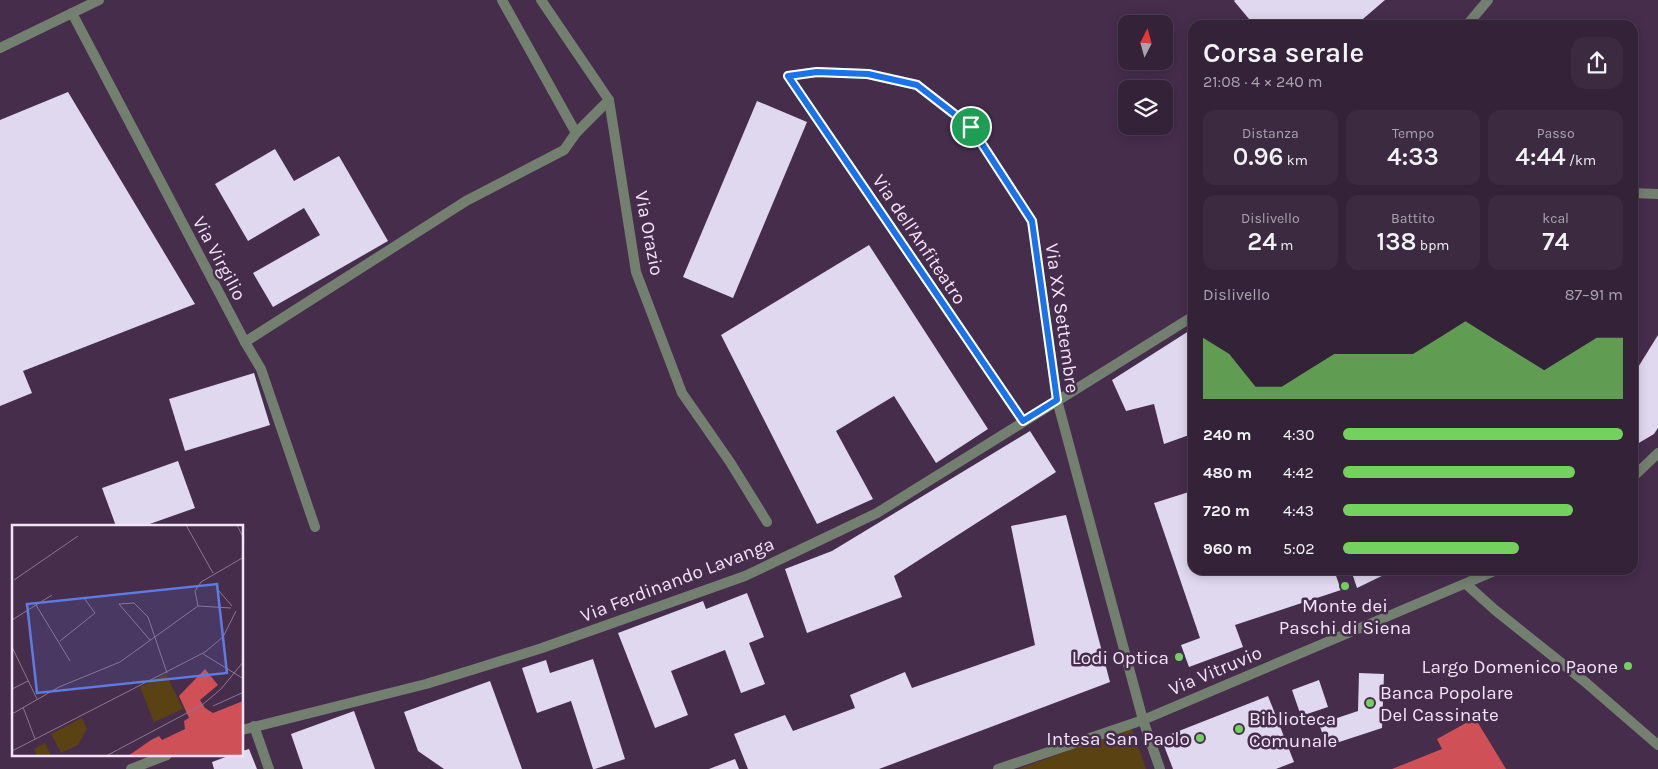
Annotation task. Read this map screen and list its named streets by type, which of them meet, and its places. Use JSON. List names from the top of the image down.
{
  "streets": {
    "street": [
      "Via Orazio",
      "Via dell'Anfiteatro",
      "Via Virgilio",
      "Via XX Settembre",
      "Via Ferdinando Lavanga",
      "Via Vitruvio"
    ]
  },
  "crossings": [
    ["Via dell'Anfiteatro", "Via XX Settembre"],
    ["Via dell'Anfiteatro", "Via Ferdinando Lavanga"],
    ["Via XX Settembre", "Via Ferdinando Lavanga"],
    ["Via XX Settembre", "Via Vitruvio"]
  ],
  "places": [
    "Monte dei Paschi di Siena",
    "Lodi Optica",
    "Largo Domenico Paone",
    "Banca Popolare Del Cassinate",
    "Biblioteca Comunale",
    "Intesa San Paolo"
  ],
  "north": "top",
  "page": {
    "heading": ["Corsa serale", "21:08 · 4 × 240 m"],
    "stats": [
      ["Distanza", "0.96 km"],
      ["Tempo", "4:33"],
      ["Passo", "4:44 /km"],
      ["Dislivello", "24 m"],
      ["Battito", "138 bpm"],
      ["kcal", "74"]
    ],
    "chart": ["Dislivello", "87–91 m"],
    "list": [
      {
        "name": "240 m",
        "note": "4:30"
      },
      {
        "name": "480 m",
        "note": "4:42"
      },
      {
        "name": "720 m",
        "note": "4:43"
      },
      {
        "name": "960 m",
        "note": "5:02"
      }
    ]
  }
}
